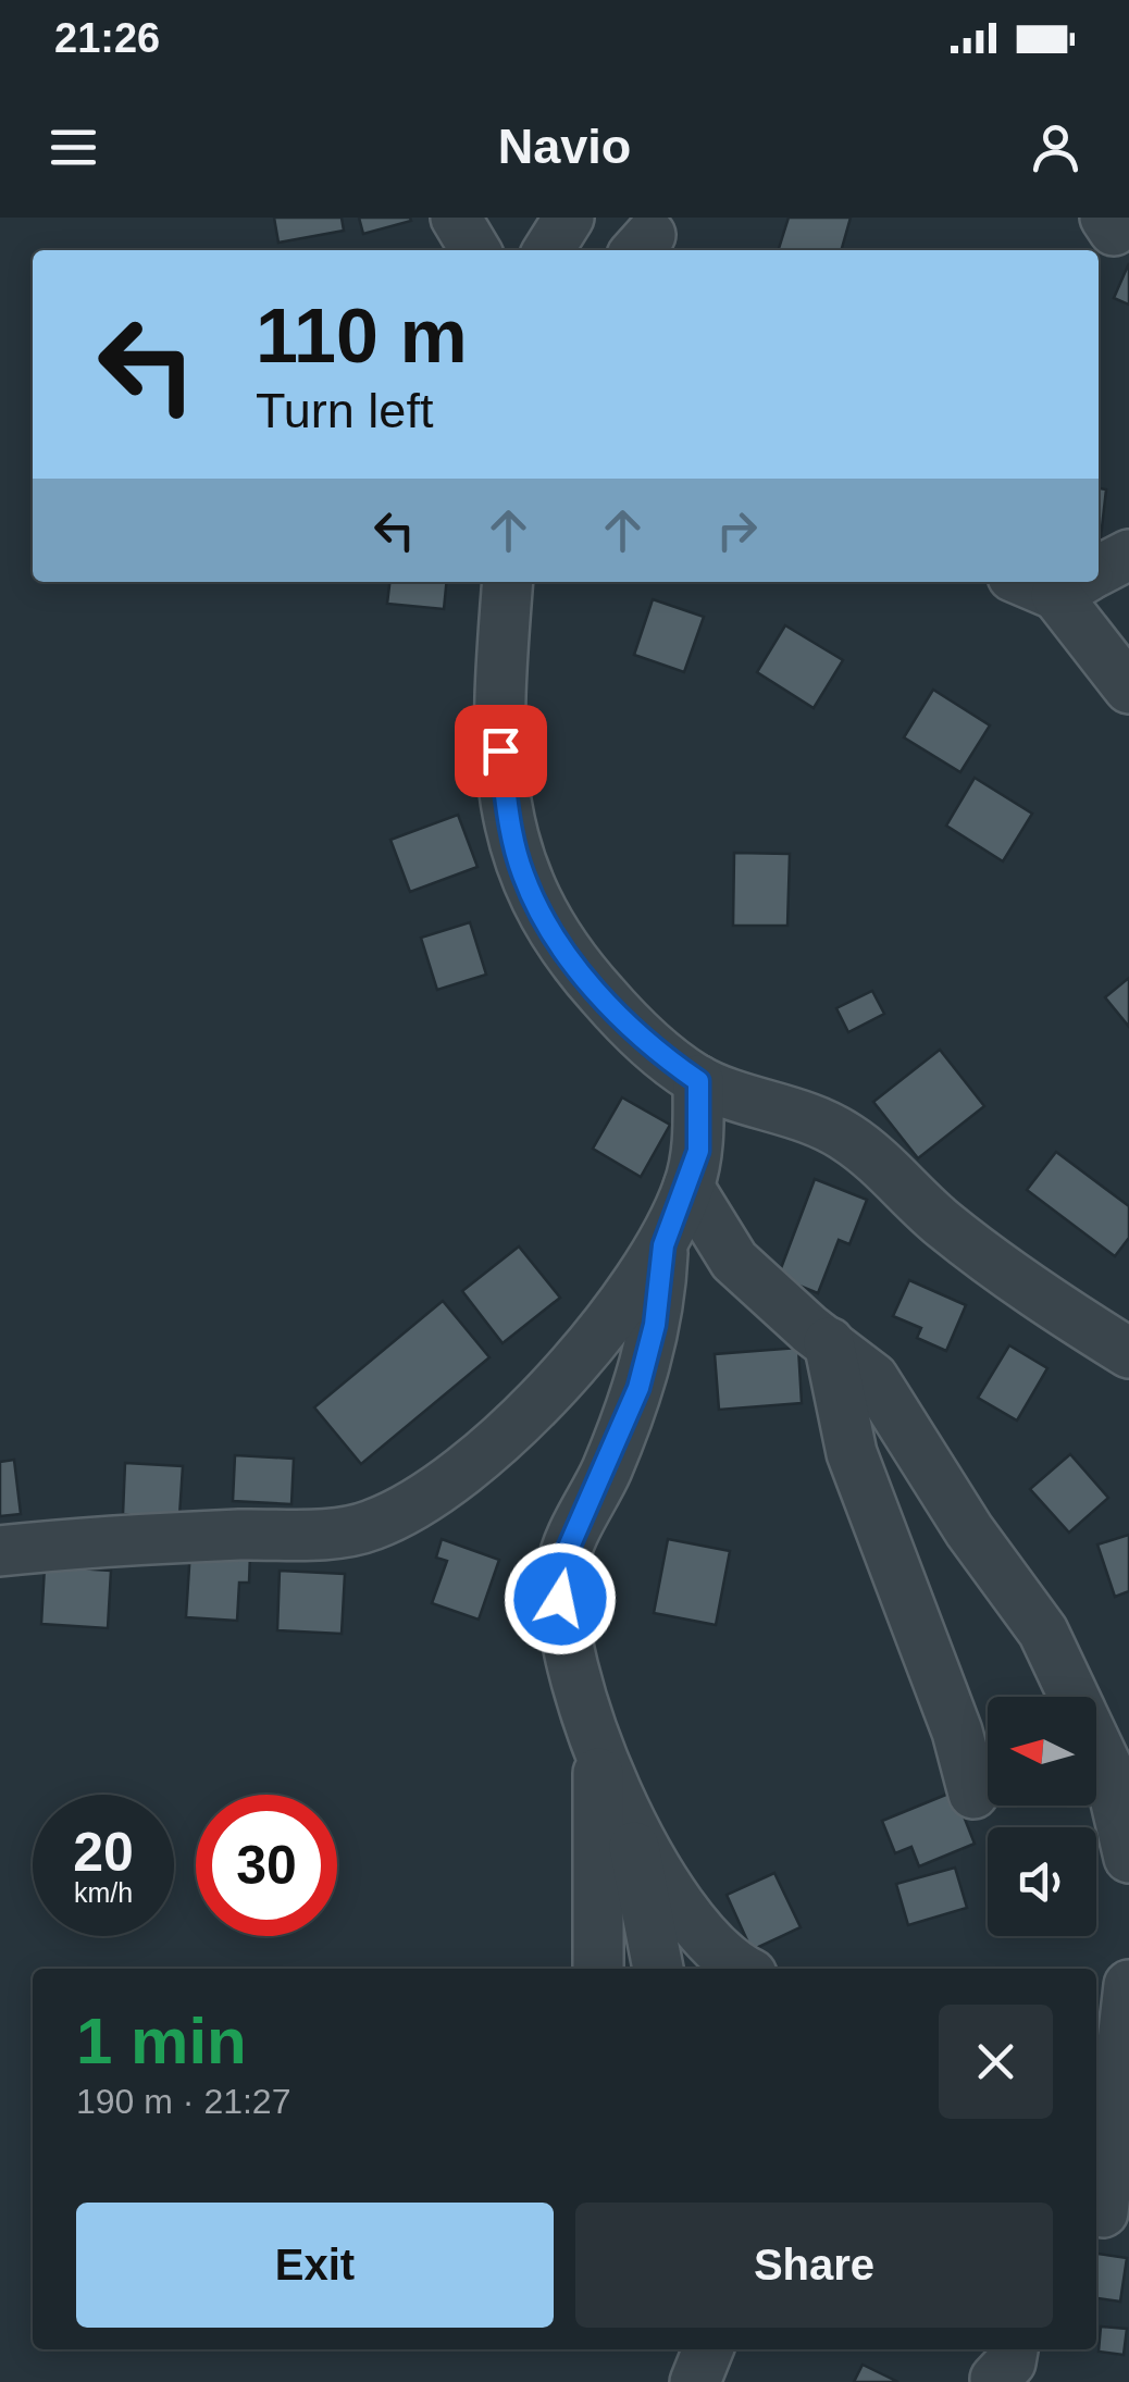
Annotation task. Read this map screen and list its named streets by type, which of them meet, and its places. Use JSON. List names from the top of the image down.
{
  "north": "left",
  "page": {
    "status": "21:26",
    "header": "Navio",
    "turn": ["110 m", "Turn left"],
    "speed": "20 km/h",
    "limit": "30",
    "heading": ["1 min", "190 m · 21:27"],
    "buttons": ["Exit", "Share"]
  }
}
